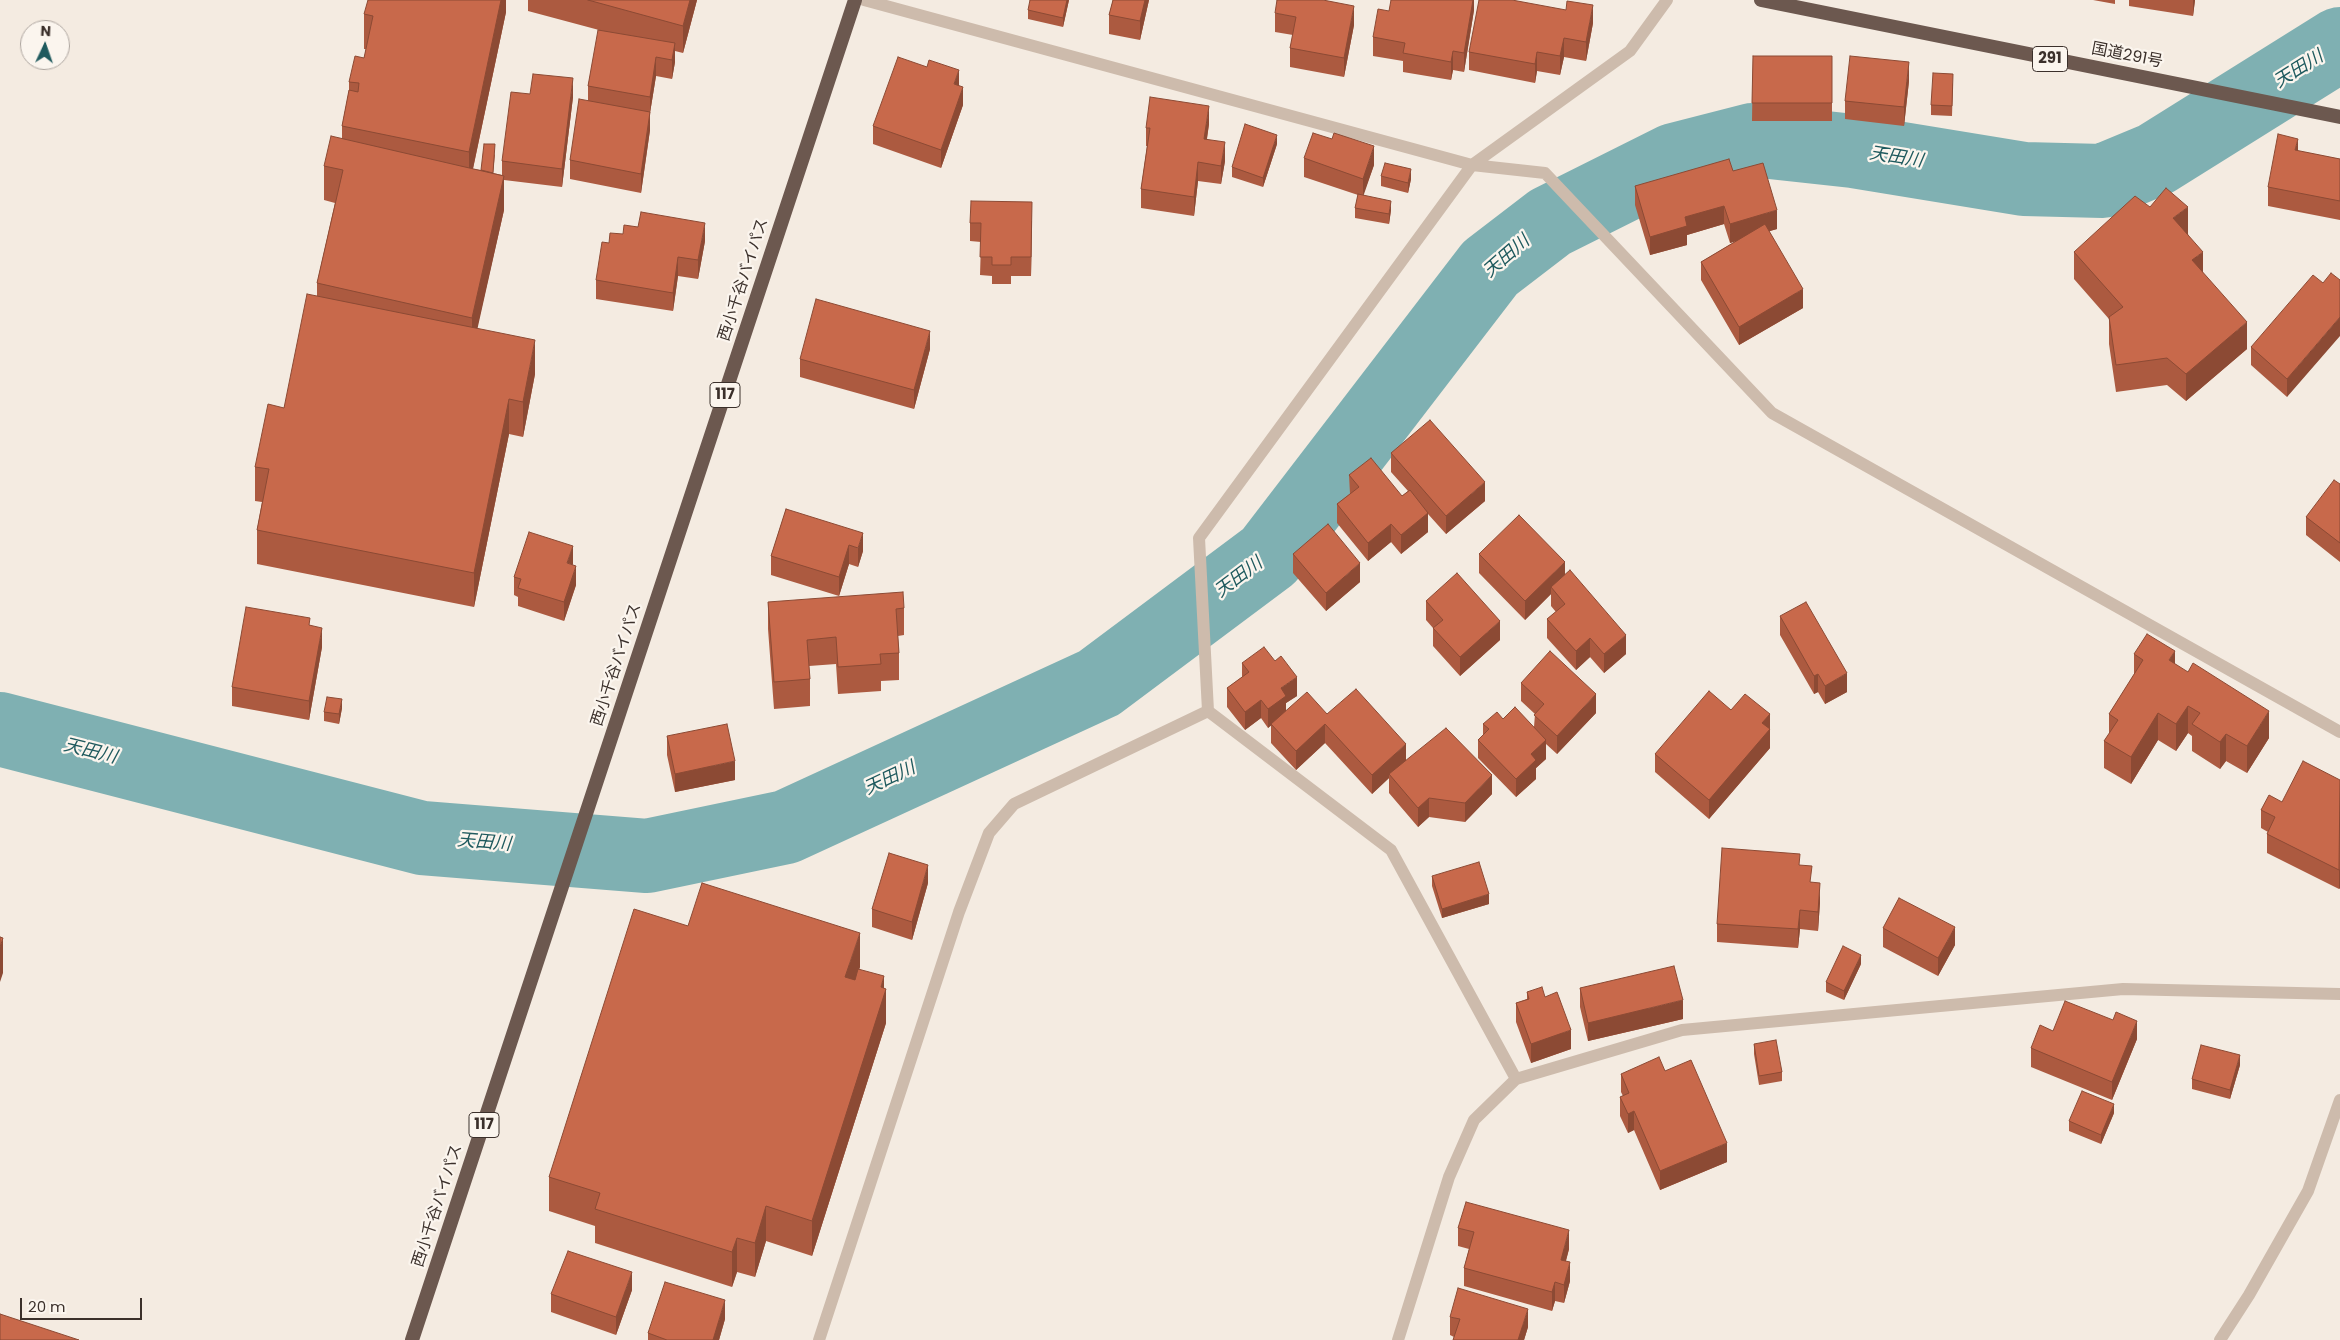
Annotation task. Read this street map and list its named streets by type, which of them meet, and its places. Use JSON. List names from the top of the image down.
{
  "streets": {
    "highway": [
      "国道291号",
      "291",
      "西小千谷バイパス",
      "117"
    ]
  },
  "water": ["天田川"],
  "scale_bar": "20 m",
  "north": "top"
}
